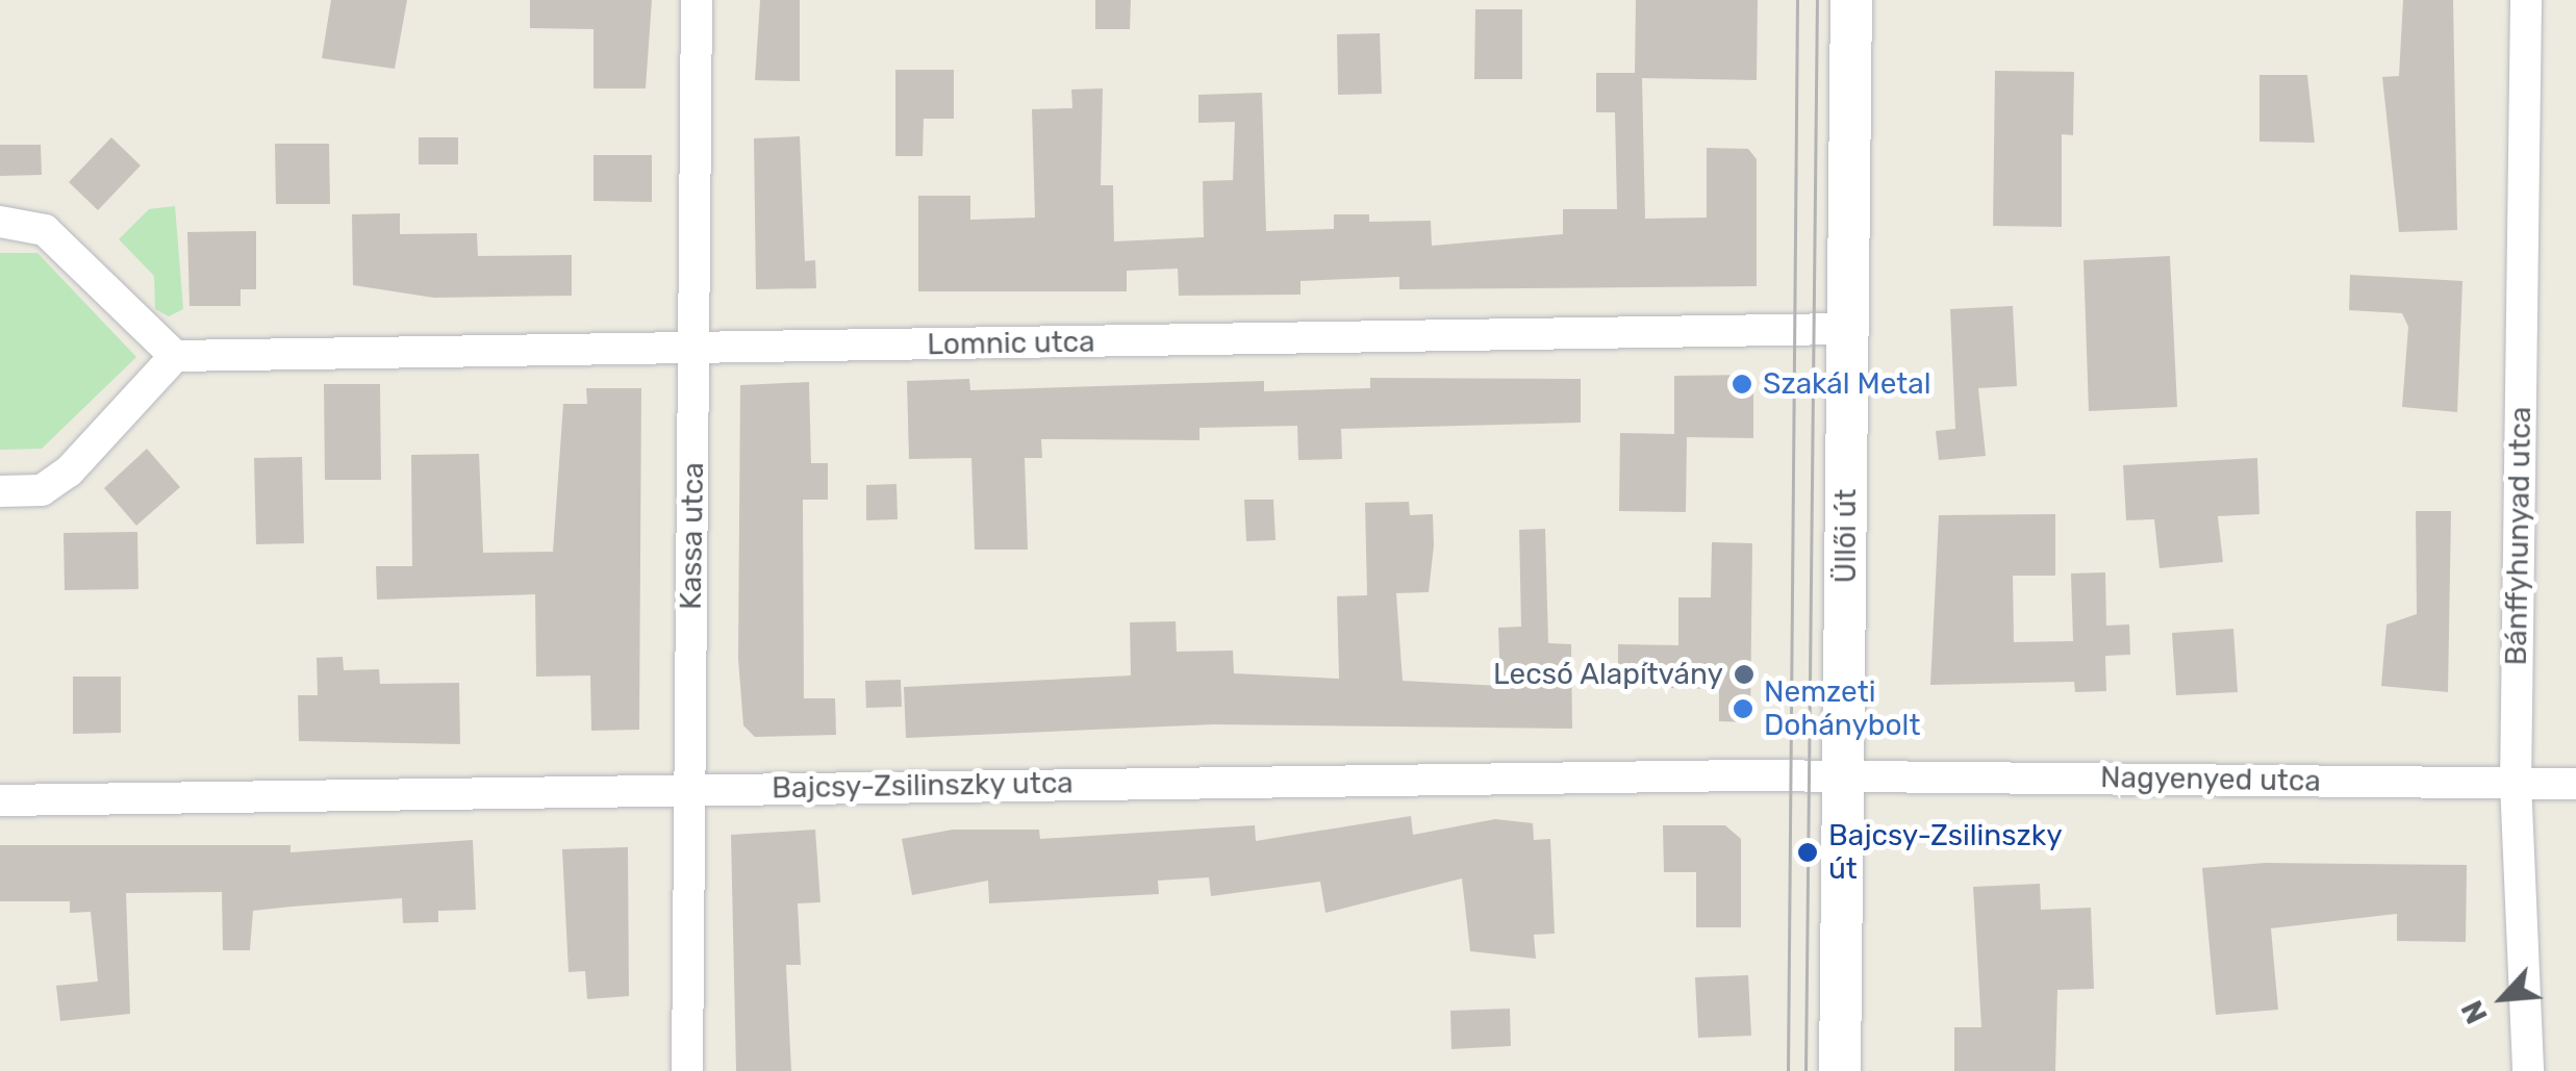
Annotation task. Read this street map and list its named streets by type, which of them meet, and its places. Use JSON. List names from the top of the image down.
{
  "streets": {
    "main road": ["Üllői út"],
    "street": [
      "Lomnic utca",
      "Kassa utca",
      "Bánffyhunyad utca",
      "Nagyenyed utca",
      "Bajcsy-Zsilinszky utca"
    ]
  },
  "crossings": [
    ["Lomnic utca", "Kassa utca"],
    ["Lomnic utca", "Üllői út"],
    ["Kassa utca", "Bajcsy-Zsilinszky utca"],
    ["Üllői út", "Nagyenyed utca"],
    ["Üllői út", "Bajcsy-Zsilinszky utca"],
    ["Bánffyhunyad utca", "Nagyenyed utca"],
    ["Nagyenyed utca", "Bajcsy-Zsilinszky utca"]
  ],
  "places": [
    "Szakál Metal",
    "Lecsó Alapítvány",
    "Nemzeti Dohánybolt",
    "Bajcsy-Zsilinszky út"
  ],
  "north": "bottom left"
}
